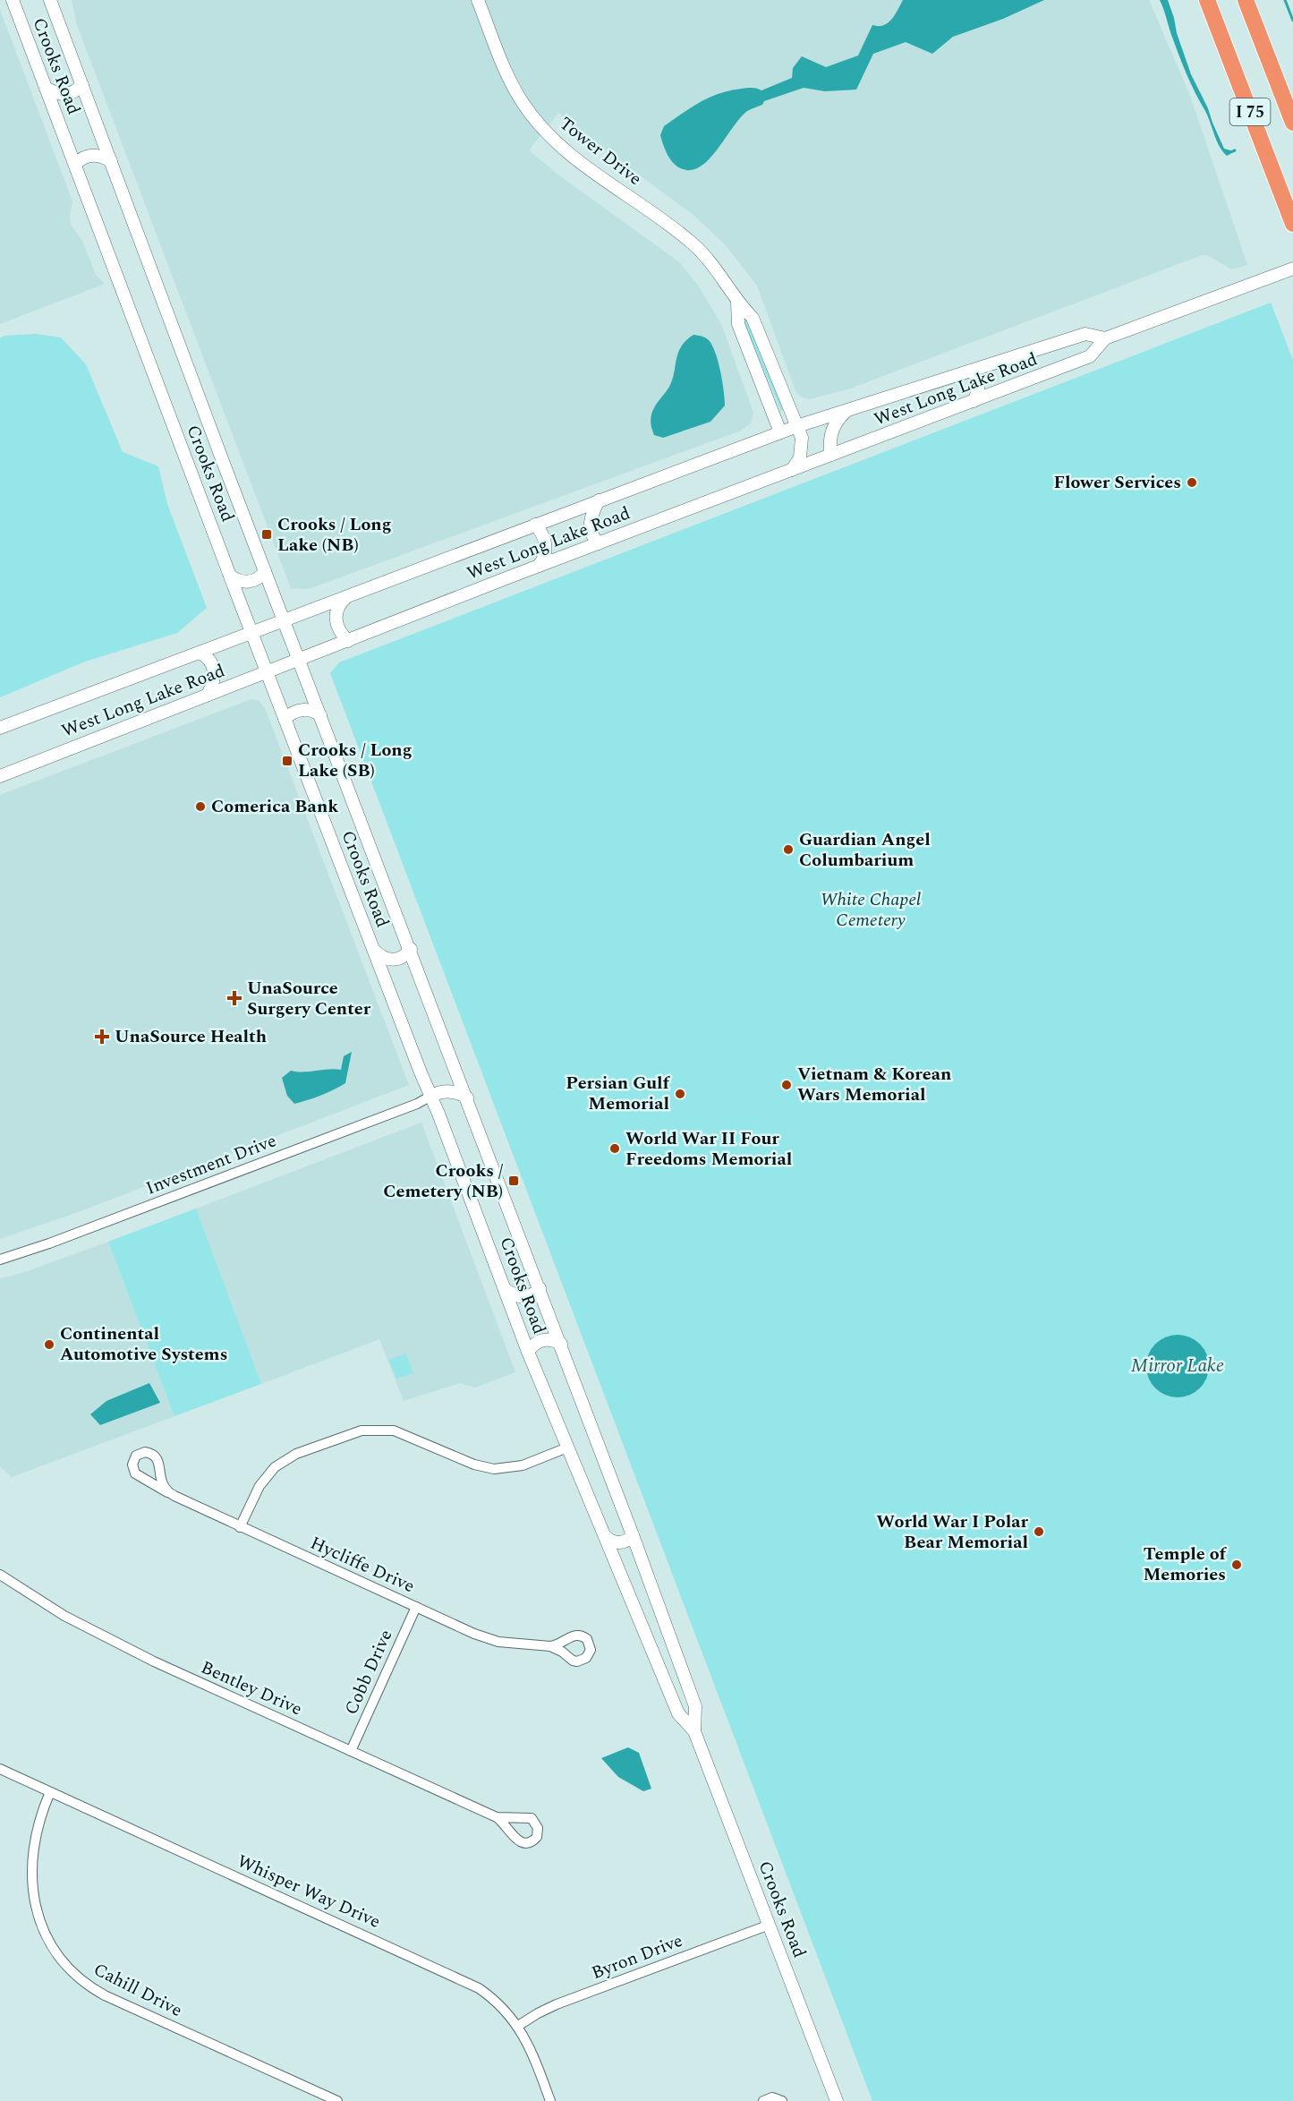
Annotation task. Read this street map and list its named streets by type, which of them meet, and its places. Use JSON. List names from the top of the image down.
{
  "streets": {
    "highway": ["I 75"],
    "main road": ["Crooks Road", "Tower Drive", "West Long Lake Road"],
    "street": [
      "Investment Drive",
      "Hycliffe Drive",
      "Cobb Drive",
      "Bentley Drive",
      "Whisper Way Drive",
      "Byron Drive",
      "Cahill Drive"
    ]
  },
  "crossings": [
    ["Crooks Road", "West Long Lake Road"],
    ["Crooks Road", "Investment Drive"],
    ["Crooks Road", "Byron Drive"],
    ["Tower Drive", "West Long Lake Road"],
    ["Hycliffe Drive", "Cobb Drive"],
    ["Cobb Drive", "Bentley Drive"],
    ["Whisper Way Drive", "Byron Drive"],
    ["Whisper Way Drive", "Cahill Drive"]
  ],
  "water": ["Mirror Lake"],
  "parks": ["White Chapel Cemetery"],
  "places": {
    "other": [
      "Flower Services",
      "Comerica Bank",
      "Guardian Angel Columbarium",
      "Vietnam & Korean Wars Memorial",
      "Persian Gulf Memorial",
      "World War II Four Freedoms Memorial",
      "Continental Automotive Systems",
      "World War I Polar Bear Memorial",
      "Temple of Memories"
    ],
    "transit": ["Crooks / Long Lake (NB)", "Crooks / Long Lake (SB)", "Crooks / Cemetery (NB)"],
    "health": ["UnaSource Surgery Center", "UnaSource Health"]
  }
}
